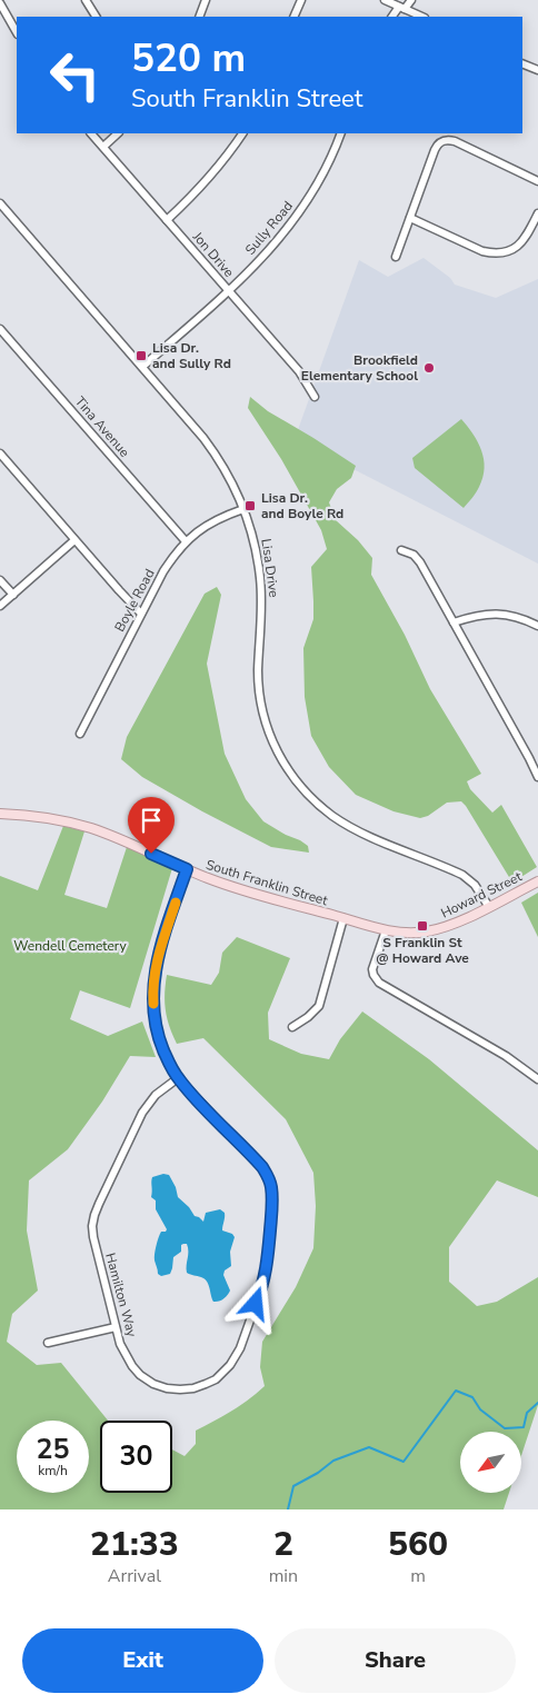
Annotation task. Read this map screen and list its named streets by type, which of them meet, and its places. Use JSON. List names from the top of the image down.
{
  "streets": {
    "main road": ["South Franklin Street", "Howard Street"],
    "street": [
      "Sully Road",
      "Jon Drive",
      "Tina Avenue",
      "Lisa Drive",
      "Boyle Road",
      "Hamilton Way"
    ]
  },
  "crossings": [
    ["Sully Road", "Jon Drive"],
    ["Sully Road", "Lisa Drive"],
    ["Tina Avenue", "Boyle Road"],
    ["Lisa Drive", "Boyle Road"],
    ["Lisa Drive", "Howard Street"],
    ["South Franklin Street", "Howard Street"],
    ["South Franklin Street", "Hamilton Way"]
  ],
  "parks": ["Wendell Cemetery"],
  "places": {
    "transit": ["Lisa Dr. and Sully Rd", "Lisa Dr. and Boyle Rd", "S Franklin St @ Howard Ave"],
    "other": ["Brookfield Elementary School"]
  },
  "north": "bottom left",
  "page": {
    "turn": ["520 m", "South Franklin Street"],
    "speed": "25 km/h",
    "limit": "30",
    "eta": [
      "21:33",
      "Arrival",
      "2",
      "min",
      "560",
      "m"
    ],
    "buttons": ["Exit", "Share"]
  }
}
